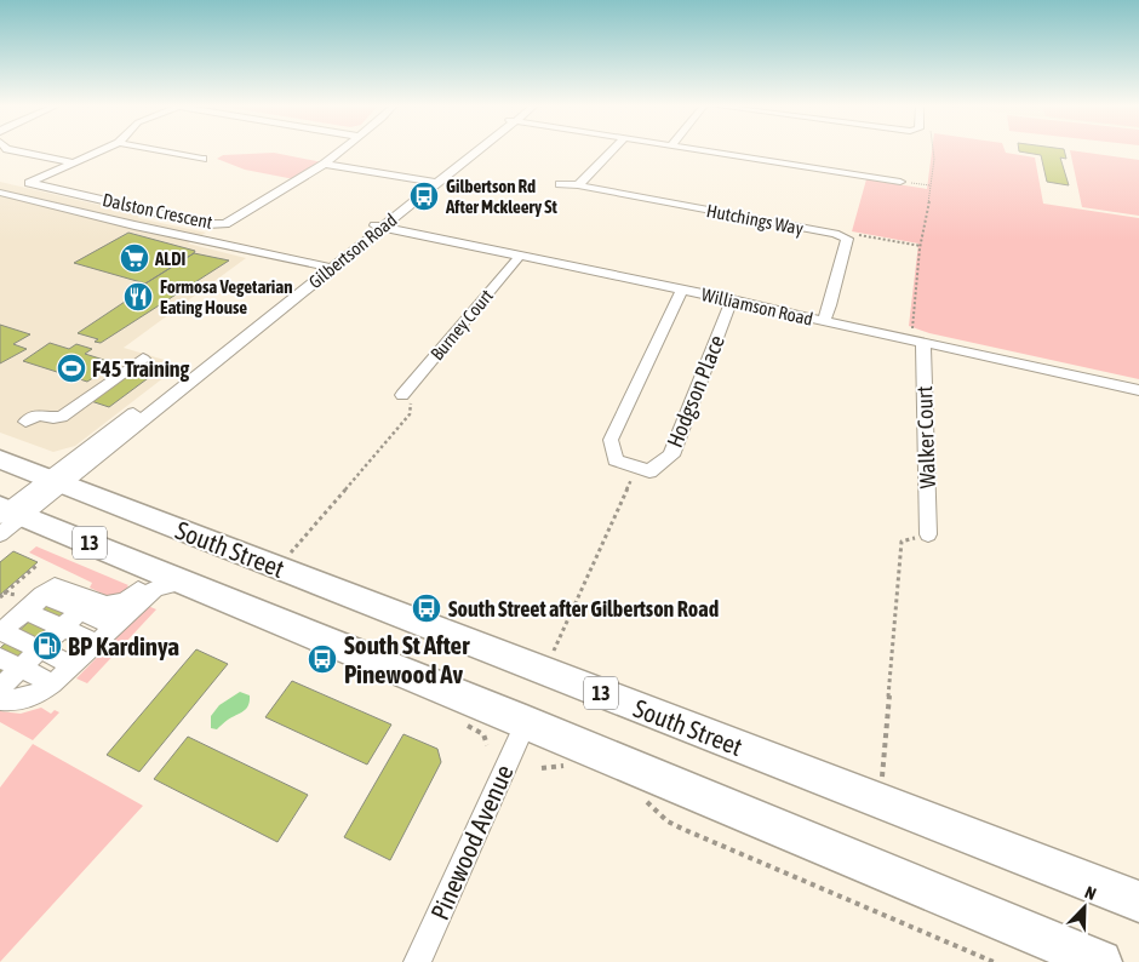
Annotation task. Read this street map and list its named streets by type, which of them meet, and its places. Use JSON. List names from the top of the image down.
{
  "streets": {
    "highway": ["13", "South Street"],
    "street": [
      "Dalston Crescent",
      "Hutchings Way",
      "Gilbertson Road",
      "Williamson Road",
      "Burney Court",
      "Hodgson Place",
      "Walker Court",
      "Pinewood Avenue"
    ]
  },
  "crossings": [
    ["Gilbertson Road", "Williamson Road"],
    ["Gilbertson Road", "South Street"],
    ["Williamson Road", "Burney Court"],
    ["Williamson Road", "Hodgson Place"],
    ["Williamson Road", "Walker Court"],
    ["South Street", "Pinewood Avenue"]
  ],
  "places": {
    "bus stop": ["Gilbertson Rd After Mckleery St", "South Street after Gilbertson Road", "South St After Pinewood Av"],
    "supermarket": ["ALDI"],
    "restaurant": ["Formosa Vegetarian Eating House"],
    "sports": ["F45 Training"],
    "fuel station": ["BP Kardinya"]
  },
  "north": "top right"
}
